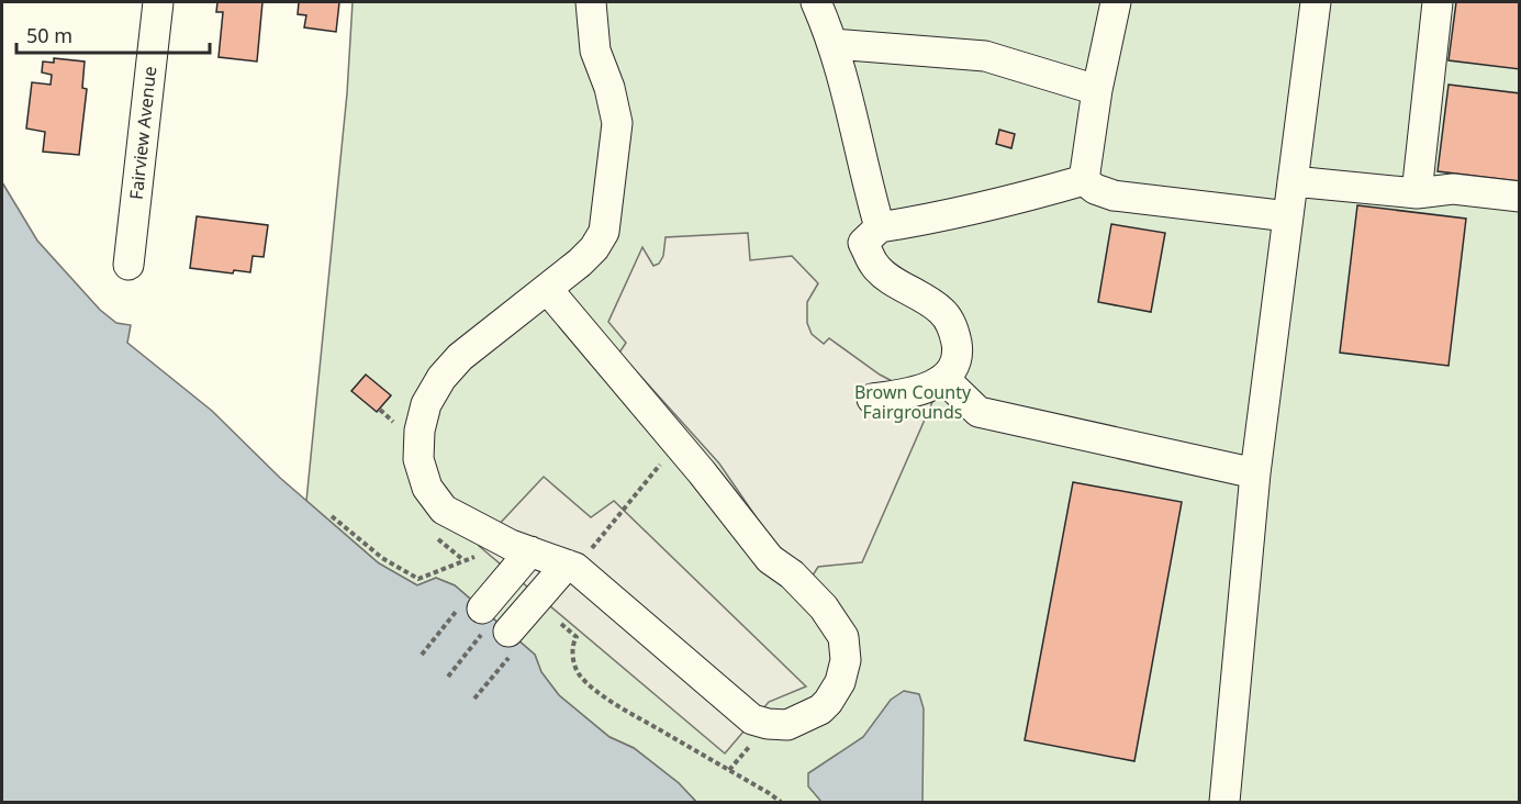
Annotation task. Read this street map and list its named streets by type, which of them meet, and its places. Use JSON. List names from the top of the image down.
{
  "streets": {
    "street": ["Fairview Avenue"]
  },
  "parks": ["Brown County Fairgrounds"],
  "scale_bar": "50 m"
}
